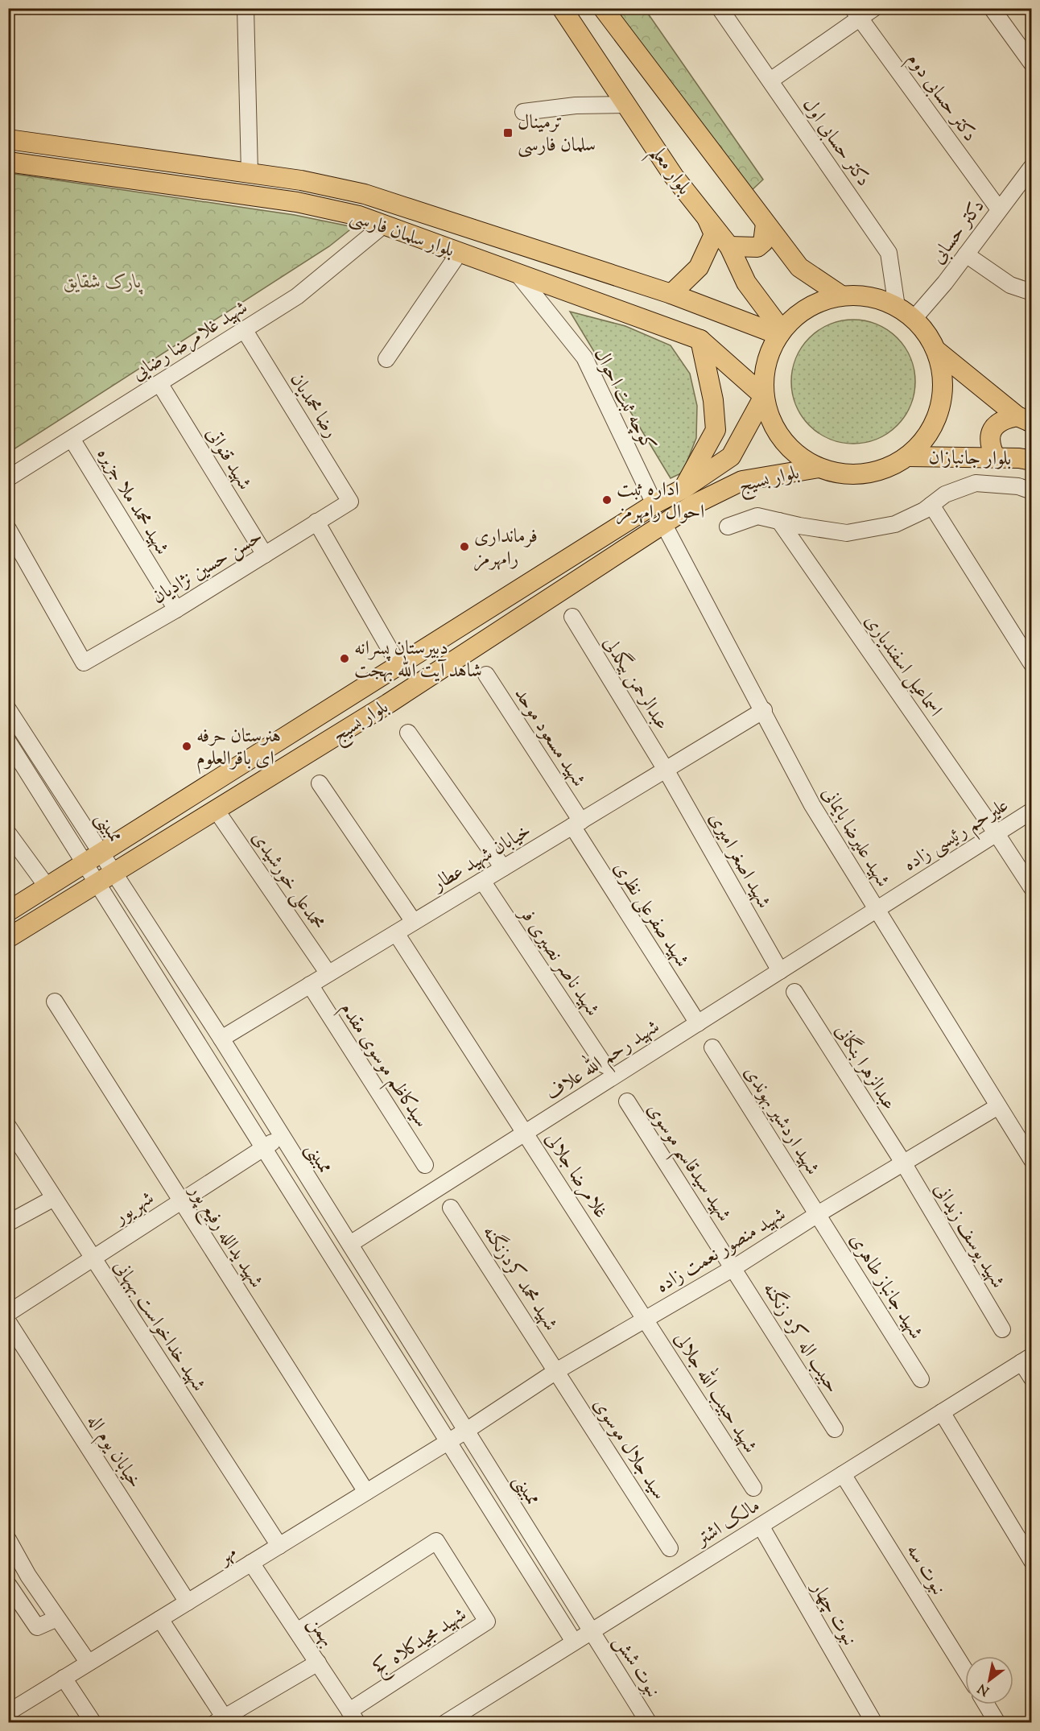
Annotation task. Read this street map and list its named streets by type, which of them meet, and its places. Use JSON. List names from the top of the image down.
{
  "streets": {
    "main road": [
      "بلوار معلم",
      "بلوار سلمان فارسی",
      "بلوار جانبازان",
      "بلوار بسیج"
    ],
    "street": [
      "دکتر حسابی دوم",
      "دکتر حسابی اول",
      "دکتر حسابی",
      "شهید غلامرضا رضایی",
      "کوچه ثبت احوال",
      "رضا محمدیان",
      "شهید قنواتی",
      "شهید محمد ملا جزیره",
      "حسن حسین نژادیان",
      "اسماعیل اسفندیاری",
      "عبدالرحمن بیگدلی",
      "شهید مسعود موحد",
      "ممبینی",
      "علیرحم رئیسی زاده",
      "شهید علیرضا بایمانی",
      "خیابان شهید عطار",
      "شهید اصغر امیری",
      "محمدعلی خورشیدی",
      "شهید صفرعلی نظری",
      "شهید ناصر نصیری فر",
      "شهید رحم الله علاف",
      "سیدکاظم موسوی مقدم",
      "عبدالزهرا بنگانی",
      "شهید اردشیر بهوندی",
      "شهید سیدقاسم موسوی",
      "غلامرضا جلالی",
      "شهریور",
      "شهید یوسف زیدانی",
      "شهید یدالله رفیع پور",
      "شهید منصور نعمت زاده",
      "شهید محمد کردزنگنه",
      "شهید جانباز طاهری",
      "شهید خداخواست بهبهانی",
      "حبیب اله کرد زنگنه",
      "شهید حبیب الله جلالی",
      "سید جلال موسوی",
      "خیابان یوم اله",
      "مالک اشتر",
      "مهر",
      "نبوت سه",
      "نبوت چهار",
      "بهمن",
      "شهید مجیدکلاه کج",
      "نبوت شش"
    ]
  },
  "crossings": [
    ["دکتر حسابی دوم", "دکتر حسابی"],
    ["بلوار معلم", "بلوار سلمان فارسی"],
    ["بلوار سلمان فارسی", "شهید غلامرضا رضایی"],
    ["بلوار سلمان فارسی", "کوچه ثبت احوال"],
    ["بلوار سلمان فارسی", "بلوار بسیج"],
    ["شهید غلامرضا رضایی", "رضا محمدیان"],
    ["شهید غلامرضا رضایی", "شهید قنواتی"],
    ["شهید غلامرضا رضایی", "شهید محمد ملا جزیره"],
    ["کوچه ثبت احوال", "بلوار بسیج"],
    ["رضا محمدیان", "حسن حسین نژادیان"],
    ["شهید قنواتی", "حسن حسین نژادیان"],
    ["بلوار بسیج", "ممبینی"],
    ["بلوار بسیج", "شهید علیرضا بایمانی"],
    ["بلوار بسیج", "محمدعلی خورشیدی"],
    ["شهید محمد ملا جزیره", "حسن حسین نژادیان"],
    ["اسماعیل اسفندیاری", "علیرحم رئیسی زاده"],
    ["عبدالرحمن بیگدلی", "خیابان شهید عطار"],
    ["عبدالرحمن بیگدلی", "شهید اصغر امیری"],
    ["شهید مسعود موحد", "خیابان شهید عطار"],
    ["شهید مسعود موحد", "شهید صفرعلی نظری"],
    ["ممبینی", "خیابان شهید عطار"],
    ["ممبینی", "شهید رحم الله علاف"],
    ["ممبینی", "شهریور"],
    ["ممبینی", "شهید منصور نعمت زاده"],
    ["ممبینی", "مالک اشتر"],
    ["ممبینی", "مهر"],
    ["ممبینی", "نبوت شش"],
    ["علیرحم رئیسی زاده", "شهید علیرضا بایمانی"],
    ["علیرحم رئیسی زاده", "شهید رحم الله علاف"],
    ["شهید علیرضا بایمانی", "خیابان شهید عطار"],
    ["شهید علیرضا بایمانی", "شهید رحم الله علاف"],
    ["شهید علیرضا بایمانی", "شهید منصور نعمت زاده"],
    ["خیابان شهید عطار", "شهید اصغر امیری"],
    ["خیابان شهید عطار", "محمدعلی خورشیدی"],
    ["خیابان شهید عطار", "شهید صفرعلی نظری"],
    ["خیابان شهید عطار", "شهید ناصر نصیری فر"],
    ["خیابان شهید عطار", "سیدکاظم موسوی مقدم"],
    ["خیابان شهید عطار", "غلامرضا جلالی"],
    ["شهید اصغر امیری", "شهید رحم الله علاف"],
    ["شهید صفرعلی نظری", "شهید رحم الله علاف"],
    ["شهید رحم الله علاف", "غلامرضا جلالی"],
    ["عبدالزهرا بنگانی", "شهید یوسف زیدانی"],
    ["عبدالزهرا بنگانی", "شهید منصور نعمت زاده"],
    ["شهید اردشیر بهوندی", "شهید منصور نعمت زاده"],
    ["شهید اردشیر بهوندی", "شهید جانباز طاهری"],
    ["شهید سیدقاسم موسوی", "شهید منصور نعمت زاده"],
    ["شهید سیدقاسم موسوی", "حبیب اله کرد زنگنه"],
    ["غلامرضا جلالی", "شهید منصور نعمت زاده"],
    ["غلامرضا جلالی", "شهید حبیب الله جلالی"],
    ["شهریور", "شهید یدالله رفیع پور"],
    ["شهریور", "شهید خداخواست بهبهانی"],
    ["شهید یوسف زیدانی", "شهید منصور نعمت زاده"],
    ["شهید یدالله رفیع پور", "مهر"],
    ["شهید منصور نعمت زاده", "شهید محمد کردزنگنه"],
    ["شهید منصور نعمت زاده", "شهید جانباز طاهری"],
    ["شهید منصور نعمت زاده", "حبیب اله کرد زنگنه"],
    ["شهید منصور نعمت زاده", "شهید حبیب الله جلالی"],
    ["شهید منصور نعمت زاده", "سید جلال موسوی"],
    ["شهید منصور نعمت زاده", "مهر"],
    ["شهید محمد کردزنگنه", "سید جلال موسوی"],
    ["شهید خداخواست بهبهانی", "مهر"],
    ["خیابان یوم اله", "مهر"],
    ["مالک اشتر", "نبوت سه"],
    ["مالک اشتر", "نبوت چهار"],
    ["مالک اشتر", "نبوت شش"],
    ["مهر", "بهمن"],
    ["بهمن", "شهید مجیدکلاه کج"]
  ],
  "parks": ["پارک شقایق"],
  "places": {
    "transit": ["ترمینال سلمان فارسی"],
    "other": [
      "اداره ثبت احوال رامهرمز",
      "فرمانداری رامهرمز",
      "دبیرستان پسرانه شاهد آیت الله بهجت",
      "هنرستان حرفه ای باقرالعلوم"
    ]
  },
  "north": "bottom left"
}
